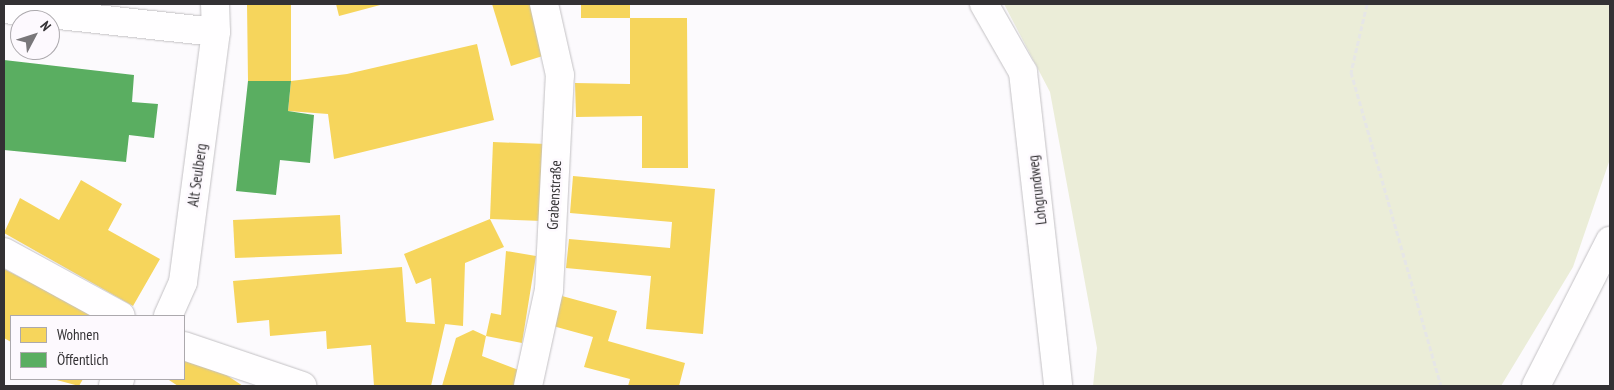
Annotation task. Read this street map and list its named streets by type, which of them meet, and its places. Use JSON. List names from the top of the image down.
{
  "streets": {
    "street": ["Alt Seulberg", "Lohgrundweg", "Grabenstraße"]
  },
  "legend": ["Wohnen", "Öffentlich"],
  "north": "top right"
}
